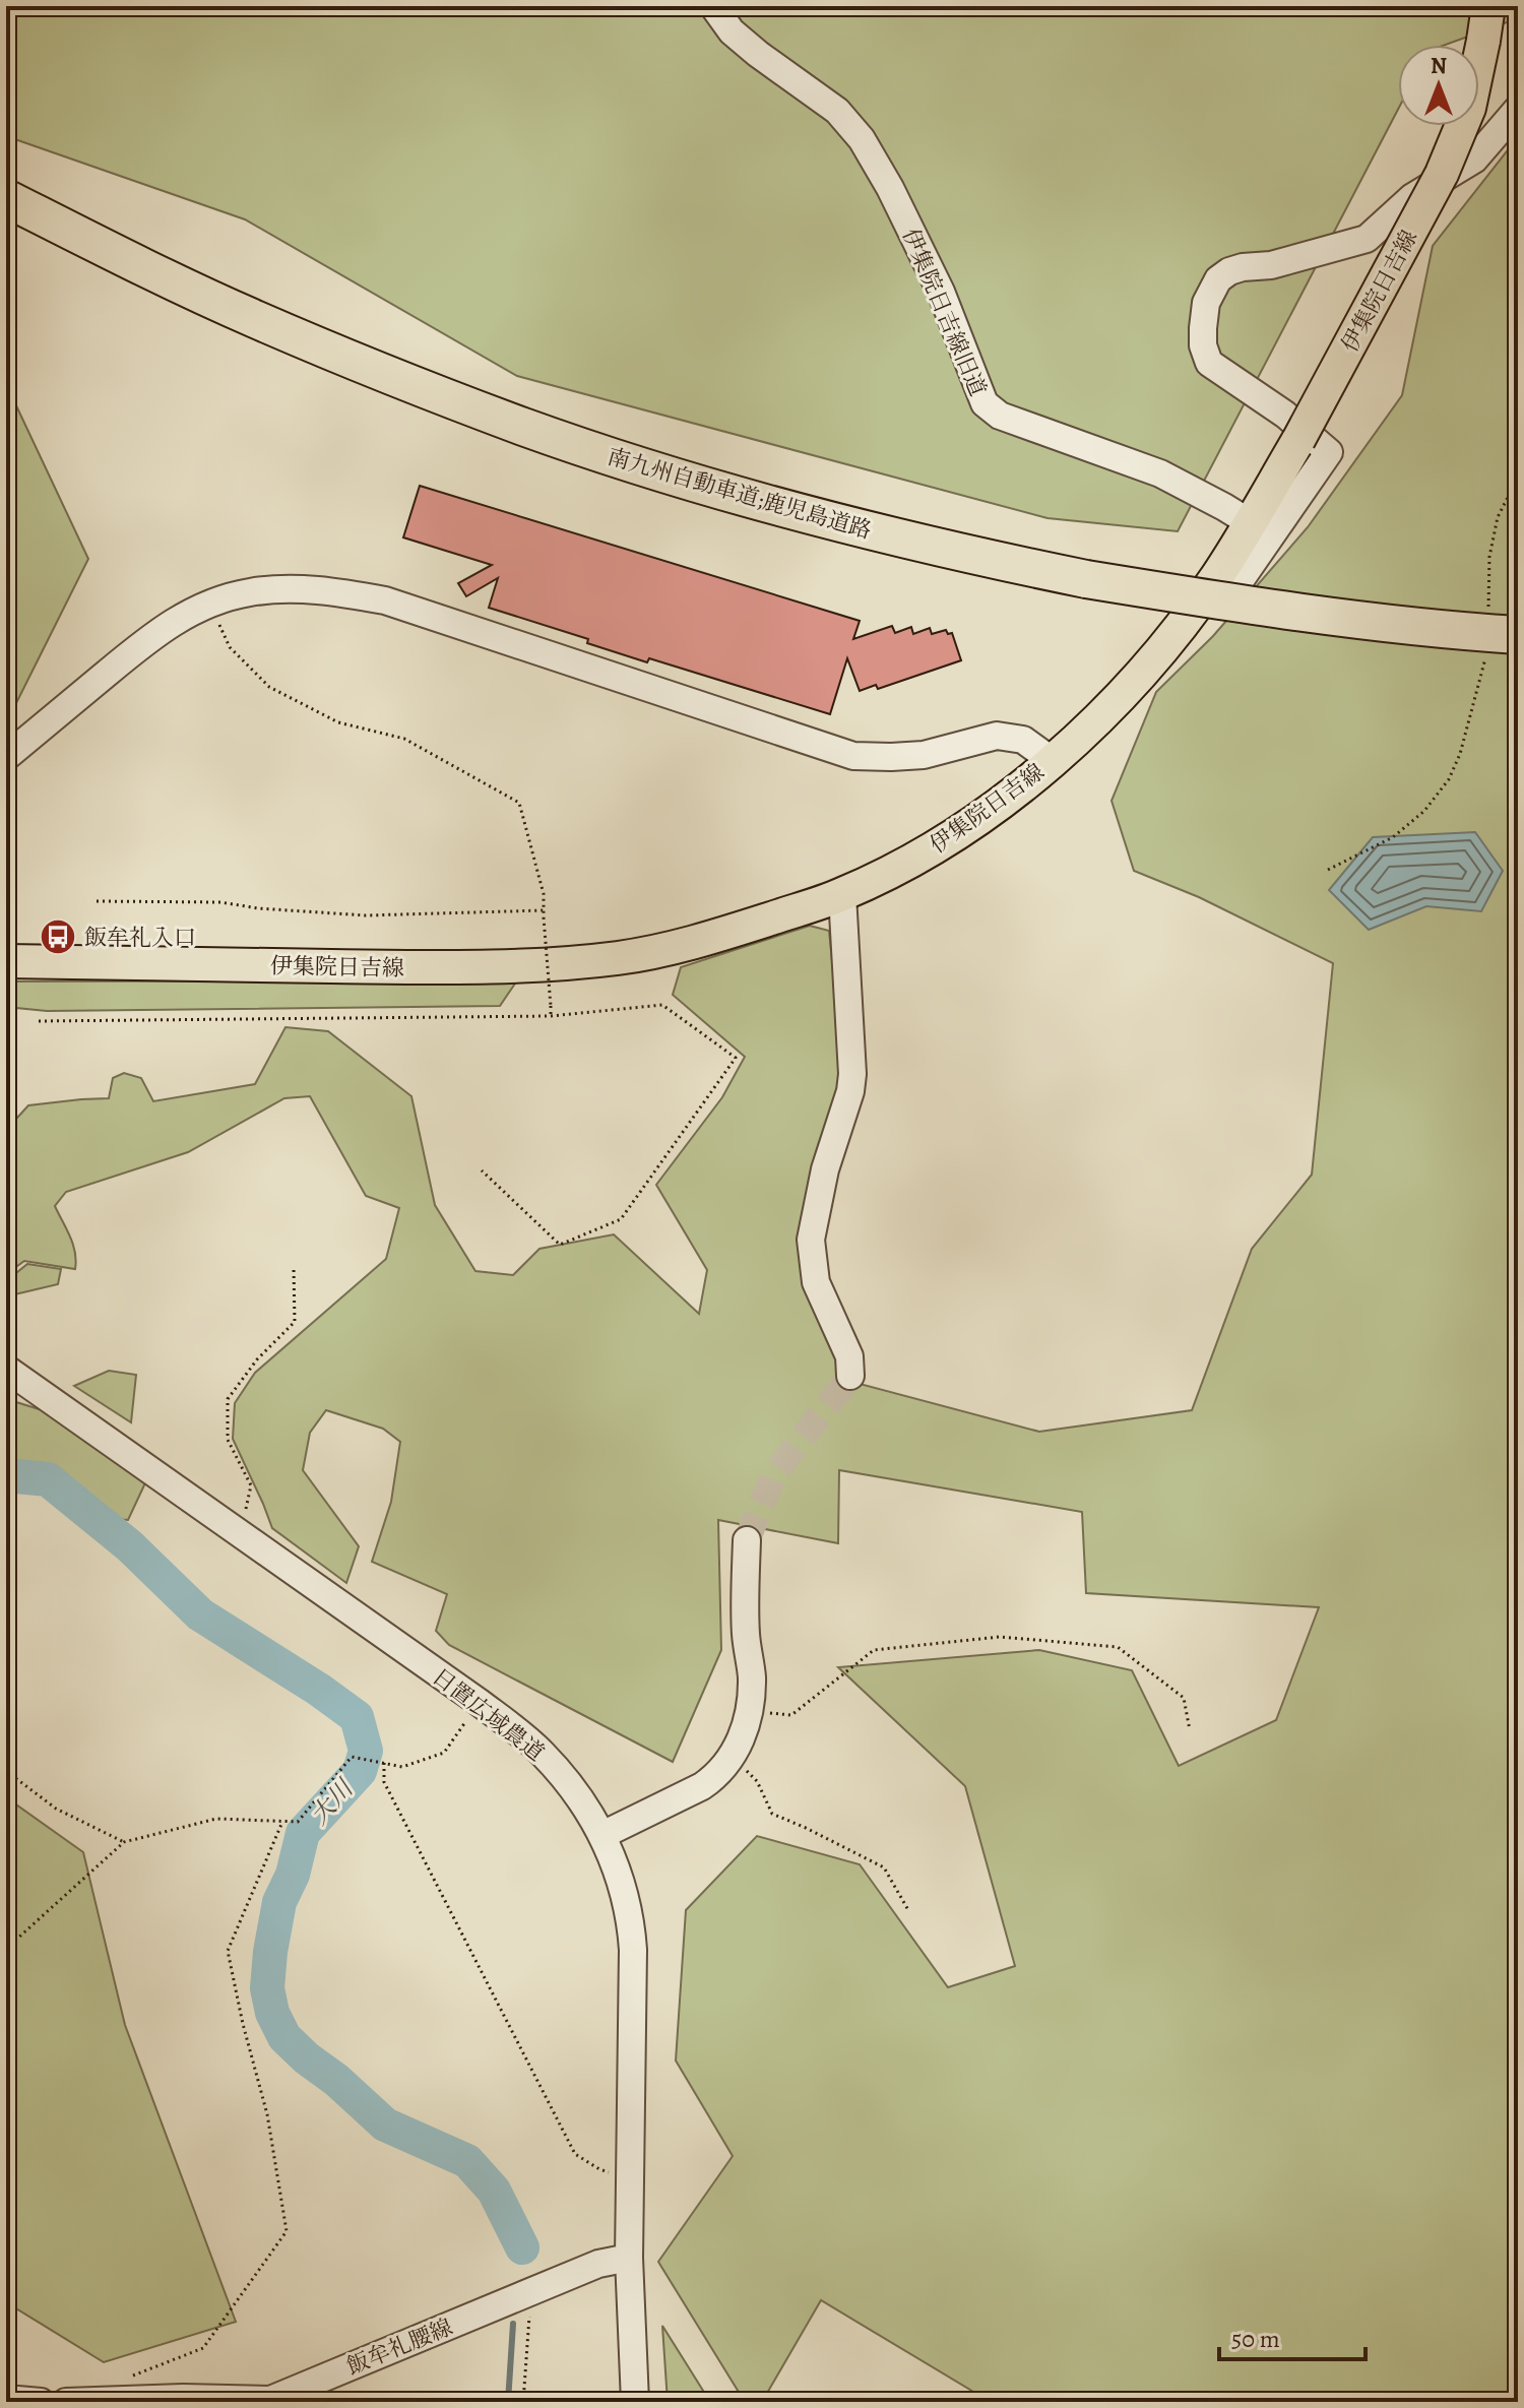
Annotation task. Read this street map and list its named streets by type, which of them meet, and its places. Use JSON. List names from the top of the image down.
{
  "streets": {
    "highway": ["南九州自動車道;鹿児島道路"],
    "main road": ["伊集院日吉線"],
    "street": ["伊集院日吉線旧道", "日置広域農道", "飯牟礼腰線"]
  },
  "crossings": [
    ["伊集院日吉線", "伊集院日吉線旧道"],
    ["日置広域農道", "飯牟礼腰線"]
  ],
  "water": ["大川"],
  "places": {
    "bus stop": ["飯牟礼入口"]
  },
  "scale_bar": "50 m",
  "north": "top"
}
